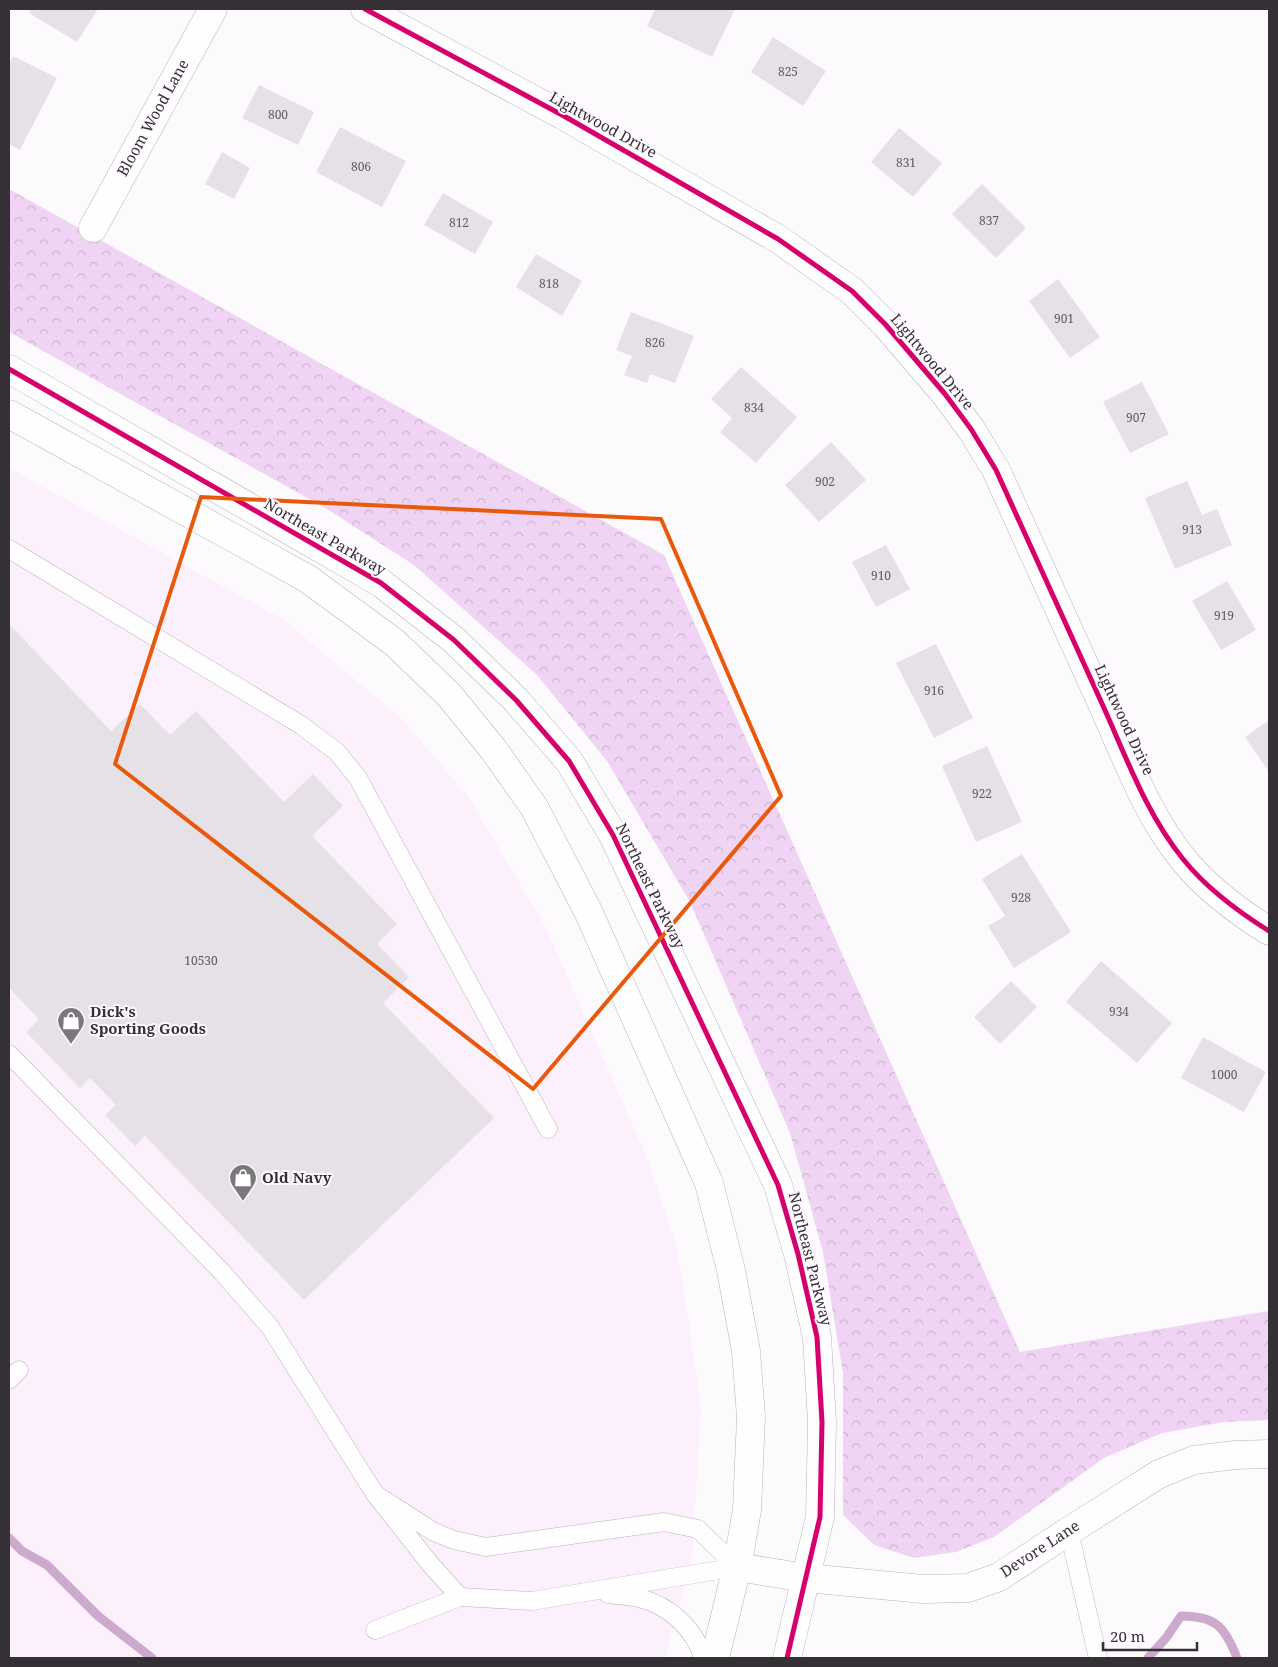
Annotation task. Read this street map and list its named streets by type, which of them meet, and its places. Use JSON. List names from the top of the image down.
{
  "streets": {
    "street": [
      "Bloom Wood Lane",
      "Lightwood Drive",
      "Northeast Parkway",
      "Devore Lane"
    ]
  },
  "crossings": [
    ["Northeast Parkway", "Devore Lane"]
  ],
  "places": {
    "shop": ["Dick's Sporting Goods", "Old Navy"]
  },
  "house_numbers": [
    "825",
    "800",
    "831",
    "806",
    "837",
    "812",
    "818",
    "901",
    "826",
    "834",
    "907",
    "902",
    "913",
    "910",
    "919",
    "916",
    "922",
    "928",
    "10530",
    "934",
    "1000"
  ],
  "scale_bar": "20 m"
}
